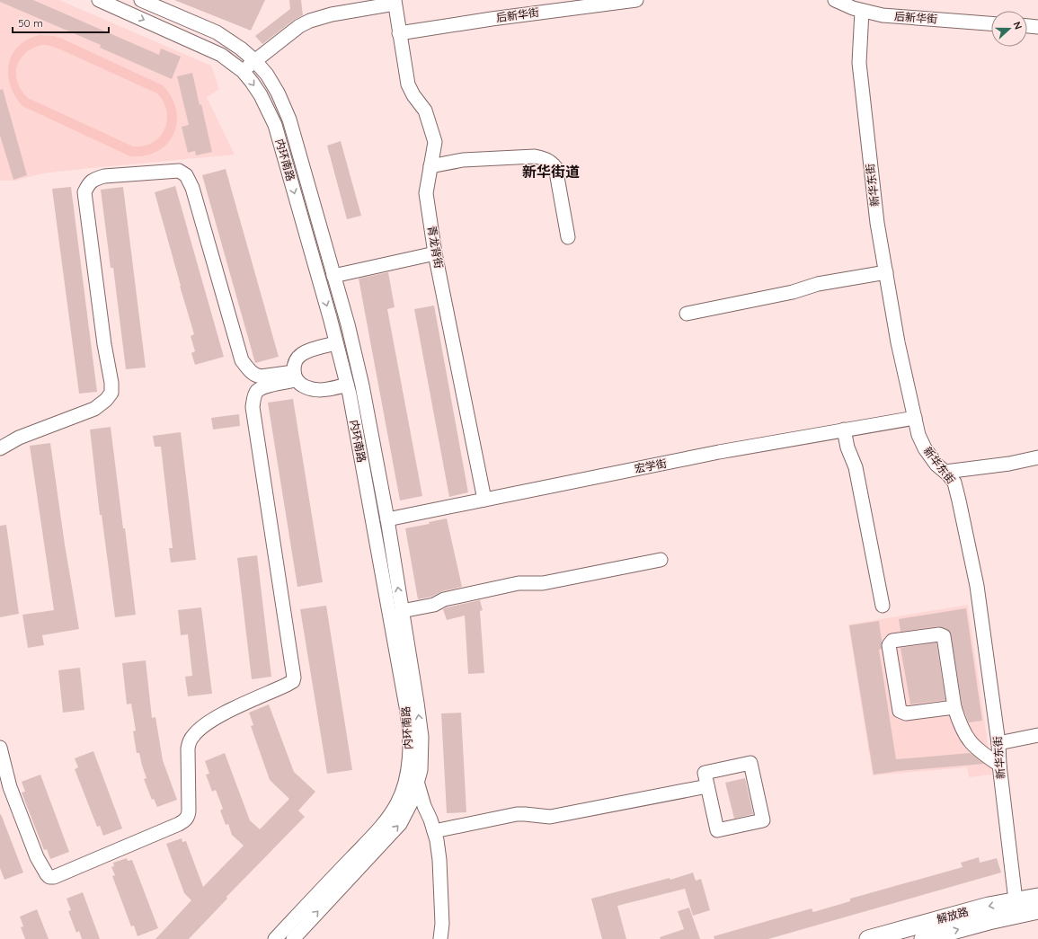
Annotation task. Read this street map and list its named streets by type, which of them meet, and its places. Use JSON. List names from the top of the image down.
{
  "streets": {
    "main road": ["解放路"],
    "street": [
      "后新华街",
      "内环南路",
      "新华东街",
      "青龙背街",
      "宏学街"
    ]
  },
  "crossings": [
    ["后新华街", "新华东街"],
    ["后新华街", "青龙背街"],
    ["内环南路", "宏学街"],
    ["新华东街", "宏学街"],
    ["新华东街", "解放路"],
    ["青龙背街", "宏学街"]
  ],
  "districts": ["新华街道"],
  "scale_bar": "50 m",
  "north": "right"
}
